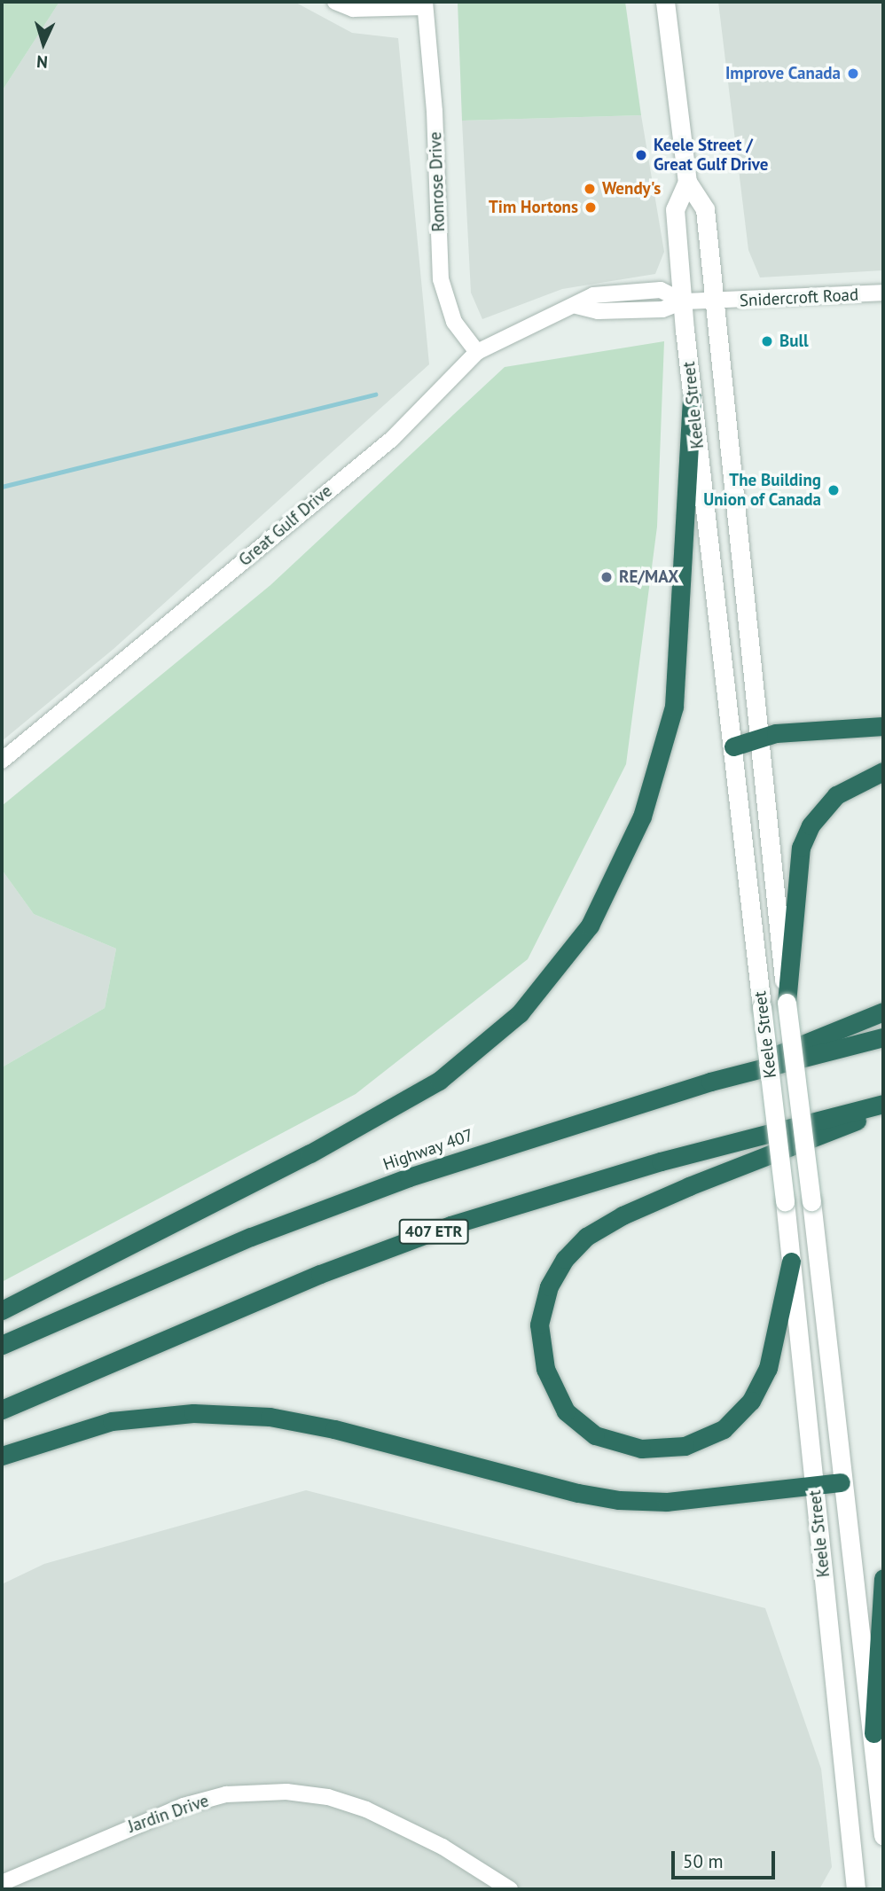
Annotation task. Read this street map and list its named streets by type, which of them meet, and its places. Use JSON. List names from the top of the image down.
{
  "streets": {
    "highway": ["Highway 407", "407 ETR"],
    "main road": ["Keele Street"],
    "street": [
      "Ronrose Drive",
      "Snidercroft Road",
      "Great Gulf Drive",
      "Jardin Drive"
    ]
  },
  "crossings": [
    ["Ronrose Drive", "Great Gulf Drive"],
    ["Snidercroft Road", "Keele Street"],
    ["Snidercroft Road", "Great Gulf Drive"],
    ["Keele Street", "Great Gulf Drive"]
  ],
  "places": [
    "Improve Canada",
    "Keele Street / Great Gulf Drive",
    "Wendy's",
    "Tim Hortons",
    "Bull",
    "The Building Union of Canada",
    "RE/MAX"
  ],
  "scale_bar": "50 m",
  "north": "bottom"
}
